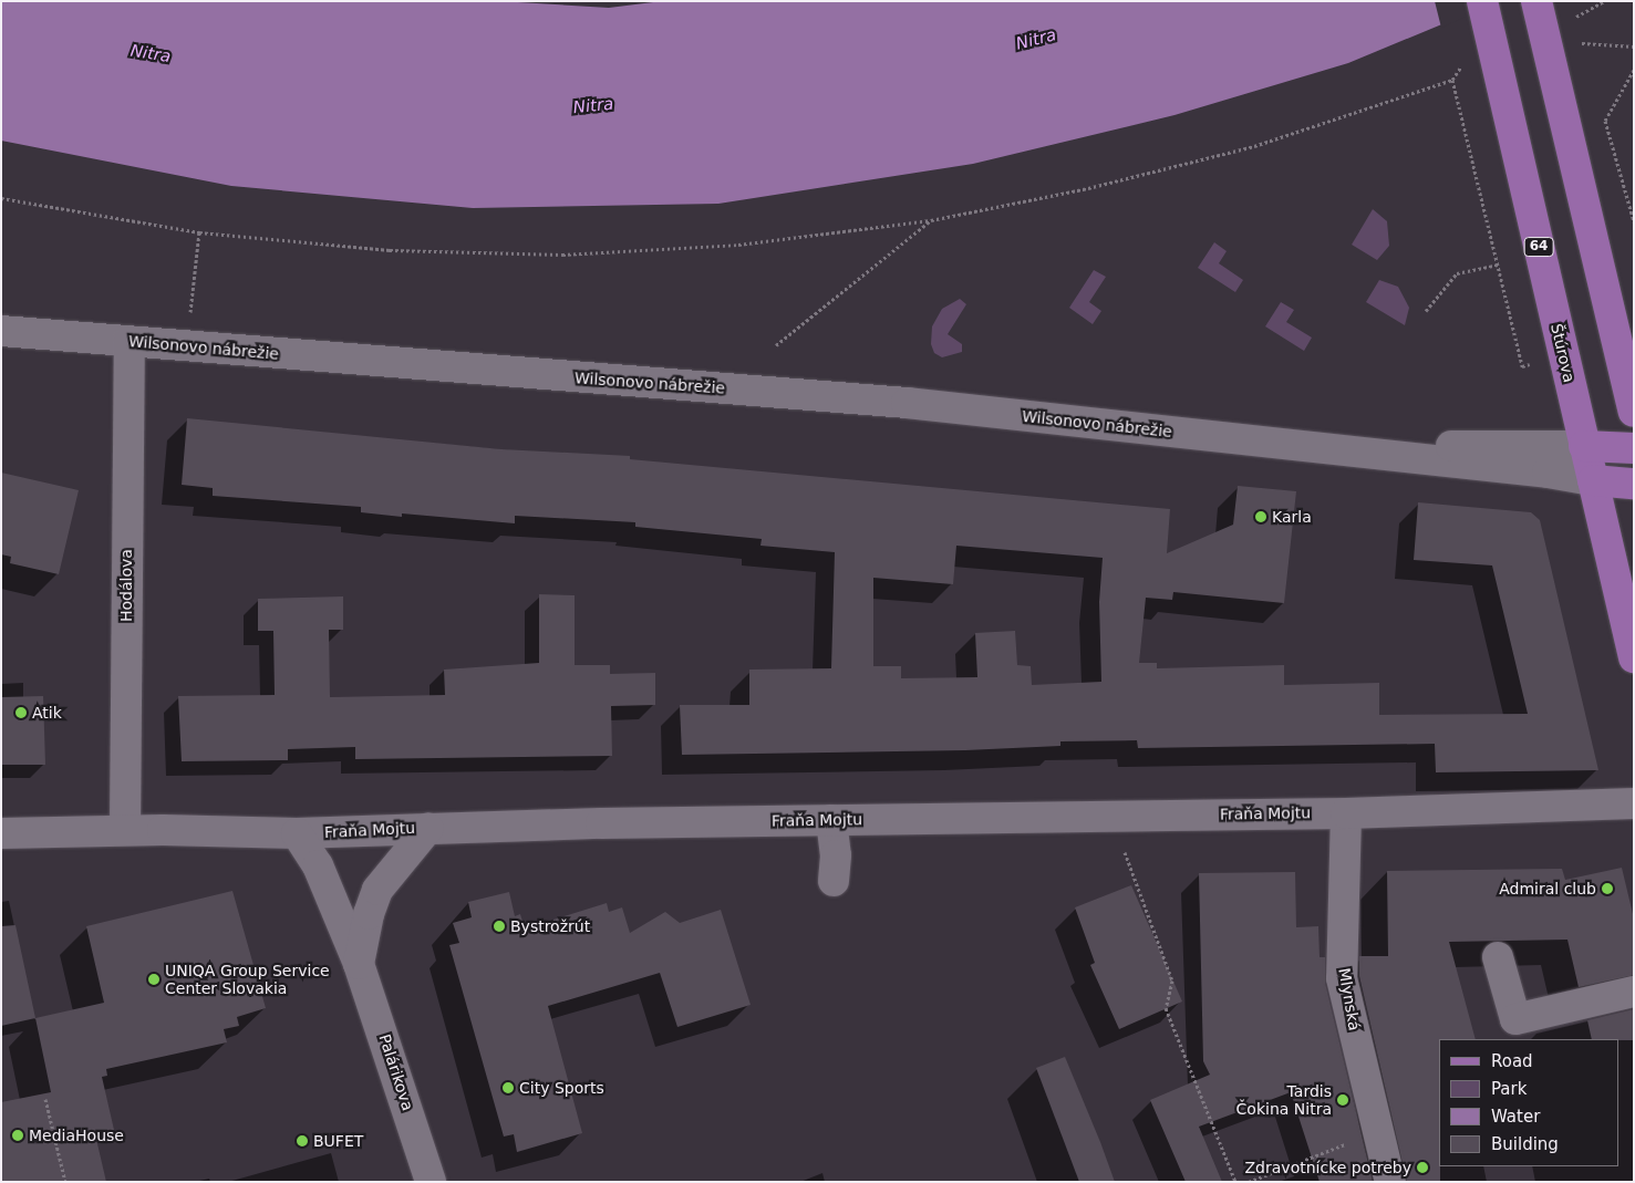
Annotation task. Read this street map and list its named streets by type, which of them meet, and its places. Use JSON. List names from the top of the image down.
{
  "streets": {
    "main road": ["64", "Štúrova"],
    "street": [
      "Wilsonovo nábrežie",
      "Hodálova",
      "Fraňa Mojtu",
      "Mlynská",
      "Palárikova"
    ]
  },
  "crossings": [
    ["Wilsonovo nábrežie", "Štúrova"],
    ["Wilsonovo nábrežie", "Hodálova"],
    ["Hodálova", "Fraňa Mojtu"],
    ["Fraňa Mojtu", "Mlynská"],
    ["Fraňa Mojtu", "Palárikova"]
  ],
  "water": ["Nitra"],
  "places": [
    "Karla",
    "Atik",
    "Admiral club",
    "Bystrožrút",
    "UNIQA Group Service Center Slovakia",
    "City Sports",
    "Tardis Čokina Nitra",
    "MediaHouse",
    "BUFET",
    "Zdravotnícke potreby"
  ],
  "legend": [
    "Road",
    "Park",
    "Water",
    "Building"
  ]
}
